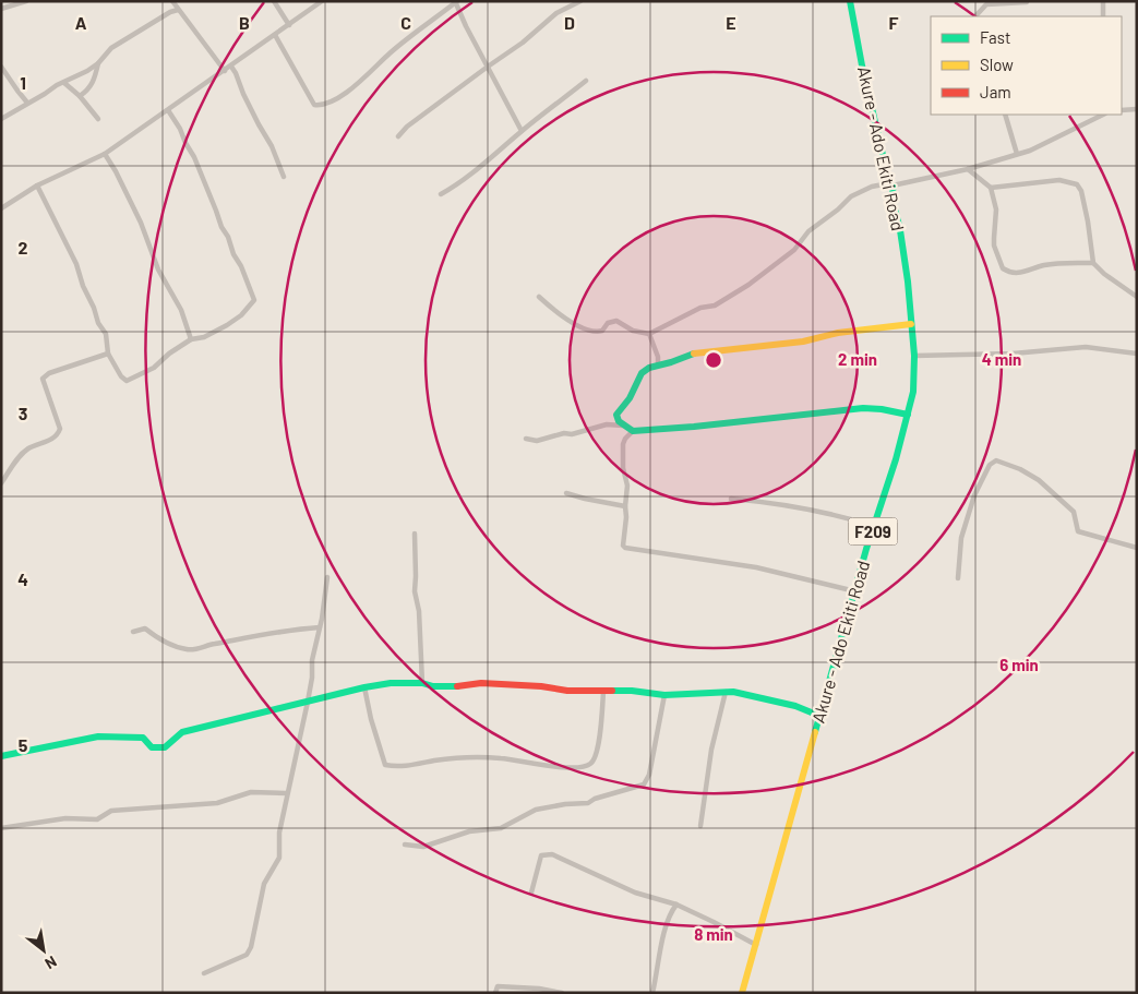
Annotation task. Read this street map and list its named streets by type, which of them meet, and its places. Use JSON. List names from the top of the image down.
{
  "streets": {
    "street": ["Akure - Ado Ekiti Road", "F209"]
  },
  "legend": ["Fast", "Slow", "Jam"],
  "north": "bottom right",
  "grid": {
    "columns": [
      "A",
      "B",
      "C",
      "D",
      "E",
      "F"
    ],
    "rows": [
      "1",
      "2",
      "3",
      "4",
      "5"
    ]
  },
  "rings": [
    "2 min",
    "4 min",
    "6 min",
    "8 min"
  ]
}
